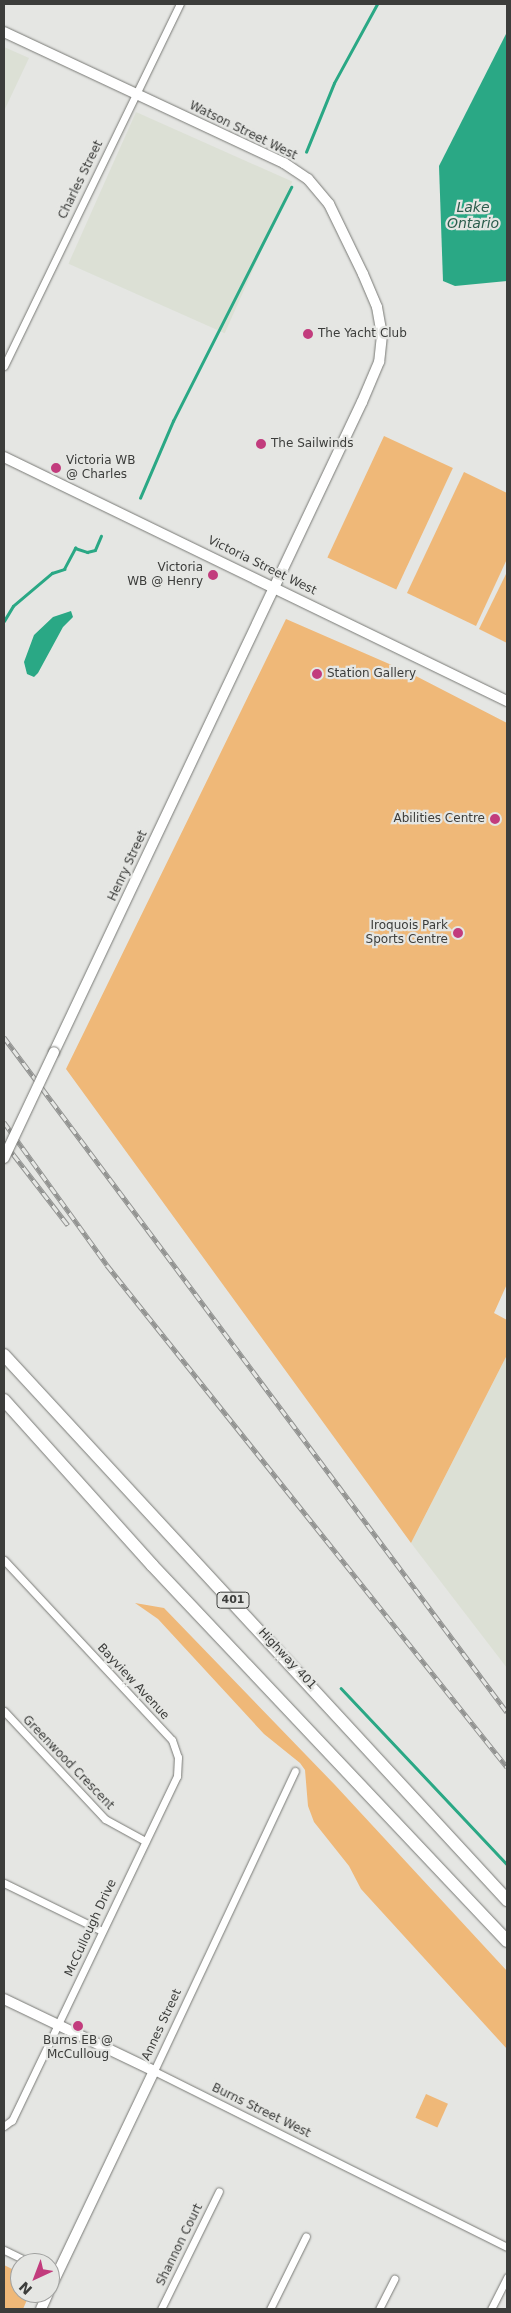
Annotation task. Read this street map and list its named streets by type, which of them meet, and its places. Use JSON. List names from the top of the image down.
{
  "streets": {
    "highway": ["401", "Highway 401"],
    "street": [
      "Watson Street West",
      "Charles Street",
      "Victoria Street West",
      "Henry Street",
      "Bayview Avenue",
      "Greenwood Crescent",
      "McCullough Drive",
      "Annes Street",
      "Burns Street West",
      "Shannon Court"
    ]
  },
  "crossings": [
    ["Watson Street West", "Charles Street"],
    ["Watson Street West", "Victoria Street West"],
    ["Watson Street West", "Henry Street"],
    ["Victoria Street West", "Henry Street"],
    ["Bayview Avenue", "Greenwood Crescent"],
    ["Bayview Avenue", "McCullough Drive"],
    ["Greenwood Crescent", "McCullough Drive"],
    ["McCullough Drive", "Burns Street West"],
    ["Annes Street", "Burns Street West"]
  ],
  "water": ["Lake Ontario"],
  "places": [
    "The Yacht Club",
    "The Sailwinds",
    "Victoria WB @ Charles",
    "Victoria WB @ Henry",
    "Station Gallery",
    "Abilities Centre",
    "Iroquois Park Sports Centre",
    "Burns EB @ McCulloug"
  ],
  "north": "bottom left"
}
